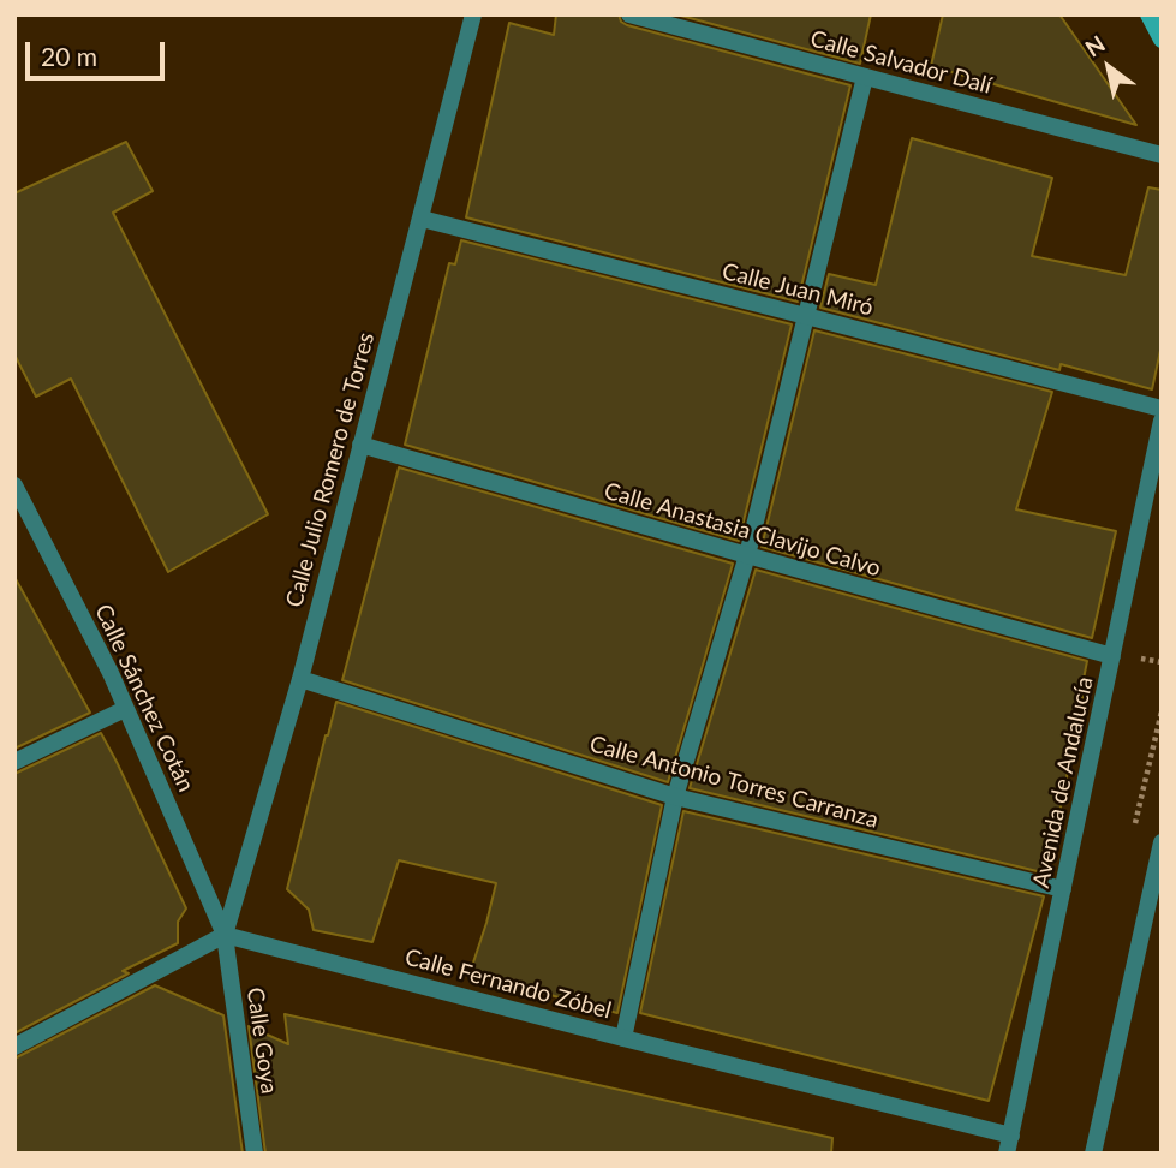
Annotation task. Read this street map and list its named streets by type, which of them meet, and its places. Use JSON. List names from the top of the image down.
{
  "streets": {
    "street": [
      "Calle Salvador Dalí",
      "Calle Juan Miró",
      "Calle Julio Romero de Torres",
      "Calle Anastasia Clavijo Calvo",
      "Calle Sánchez Cotán",
      "Calle Antonio Torres Carranza",
      "Avenida de Andalucía",
      "Calle Fernando Zóbel",
      "Calle Goya"
    ]
  },
  "crossings": [
    ["Calle Juan Miró", "Calle Julio Romero de Torres"],
    ["Calle Julio Romero de Torres", "Calle Anastasia Clavijo Calvo"],
    ["Calle Julio Romero de Torres", "Calle Sánchez Cotán"],
    ["Calle Julio Romero de Torres", "Calle Antonio Torres Carranza"],
    ["Calle Julio Romero de Torres", "Calle Fernando Zóbel"],
    ["Calle Julio Romero de Torres", "Calle Goya"],
    ["Calle Anastasia Clavijo Calvo", "Avenida de Andalucía"],
    ["Calle Sánchez Cotán", "Calle Fernando Zóbel"],
    ["Calle Sánchez Cotán", "Calle Goya"],
    ["Calle Antonio Torres Carranza", "Avenida de Andalucía"],
    ["Avenida de Andalucía", "Calle Fernando Zóbel"],
    ["Calle Fernando Zóbel", "Calle Goya"]
  ],
  "scale_bar": "20 m",
  "north": "top left"
}
